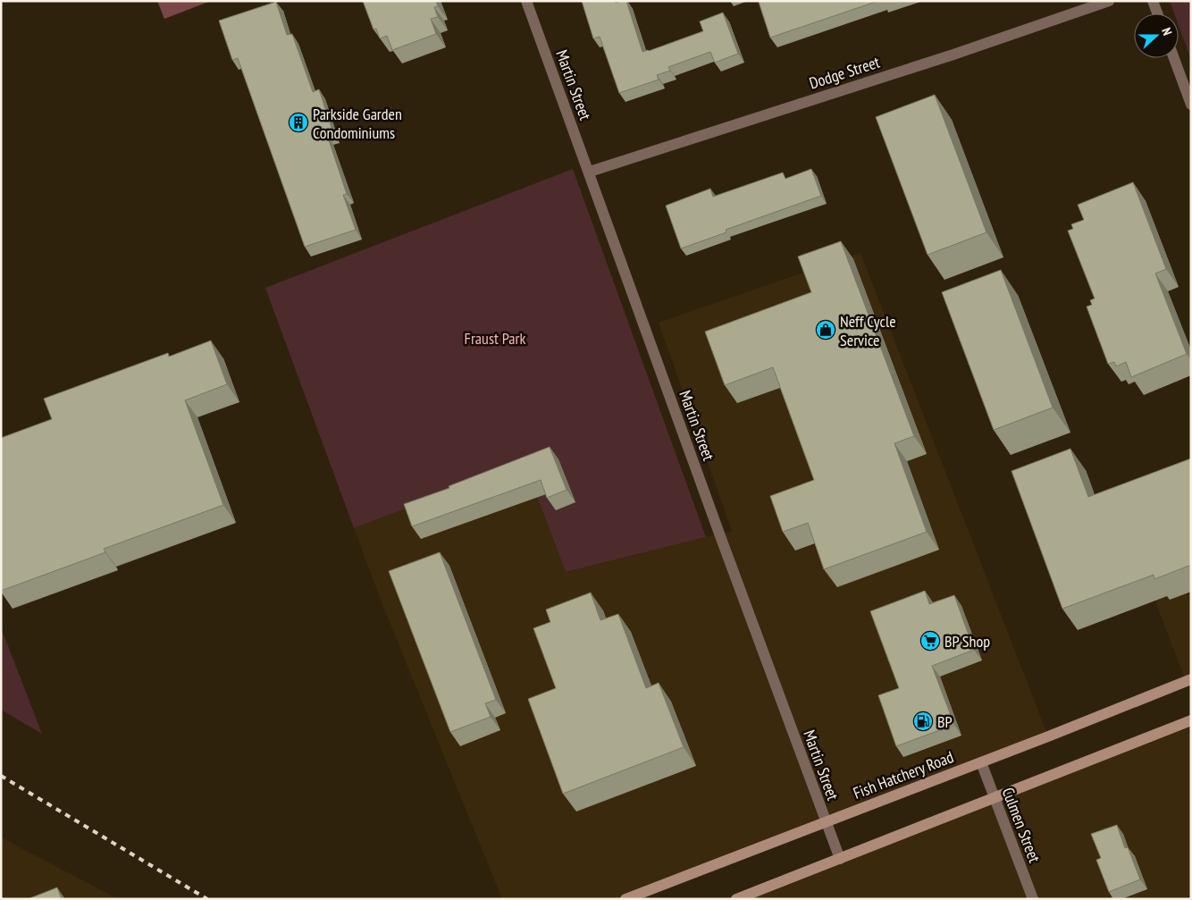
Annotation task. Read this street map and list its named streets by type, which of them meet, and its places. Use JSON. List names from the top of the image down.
{
  "streets": {
    "main road": ["Fish Hatchery Road"],
    "street": ["Dodge Street", "Martin Street", "Culmen Street"]
  },
  "crossings": [
    ["Dodge Street", "Martin Street"],
    ["Martin Street", "Fish Hatchery Road"],
    ["Fish Hatchery Road", "Culmen Street"]
  ],
  "parks": ["Fraust Park"],
  "places": {
    "building": ["Parkside Garden Condominiums"],
    "shop": ["Neff Cycle Service"],
    "supermarket": ["BP Shop"],
    "fuel station": ["BP"]
  },
  "north": "right"
}
